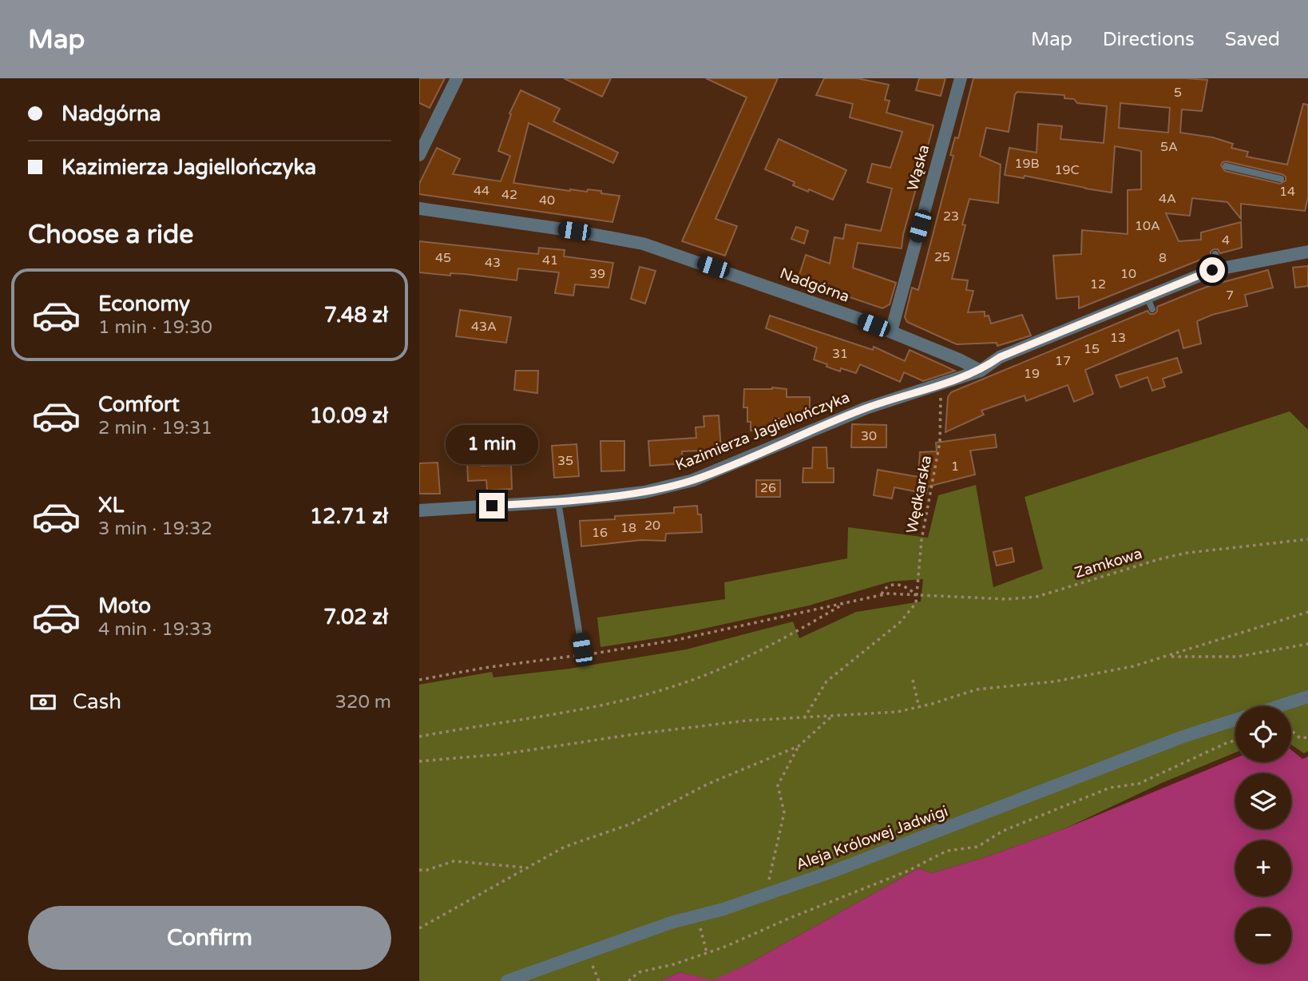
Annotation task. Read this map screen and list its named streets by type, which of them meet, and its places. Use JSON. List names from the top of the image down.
{
  "streets": {
    "street": [
      "Wąska",
      "Nadgórna",
      "Kazimierza Jagiellończyka",
      "Aleja Królowej Jadwigi"
    ],
    "path": ["Wędkarska", "Zamkowa"]
  },
  "crossings": [
    ["Wąska", "Nadgórna"],
    ["Nadgórna", "Kazimierza Jagiellończyka"],
    ["Wędkarska", "Zamkowa"]
  ],
  "house_numbers": [
    "5",
    "5A",
    "19B",
    "19C",
    "44",
    "14",
    "42",
    "4A",
    "40",
    "23",
    "10A",
    "4",
    "25",
    "45",
    "8",
    "41",
    "43",
    "39",
    "10",
    "12",
    "7",
    "43A",
    "13",
    "15",
    "31",
    "17",
    "19",
    "30",
    "35",
    "1",
    "26",
    "20",
    "18",
    "16"
  ],
  "page": {
    "header": "Map",
    "nav": ["Map", "Directions", "Saved"],
    "banner": ["Nadgórna", "Kazimierza Jagiellończyka"],
    "heading": "Choose a ride",
    "list": [
      {
        "name": "Economy",
        "note": "1 min · 19:30",
        "value": "7.48 zł"
      },
      {
        "name": "Comfort",
        "note": "2 min · 19:31",
        "value": "10.09 zł"
      },
      {
        "name": "XL",
        "note": "3 min · 19:32",
        "value": "12.71 zł"
      },
      {
        "name": "Moto",
        "note": "4 min · 19:33",
        "value": "7.02 zł"
      }
    ],
    "bubble": "1 min",
    "pay": ["Cash", "320 m"],
    "map_buttons": ["+", "−"],
    "buttons": "Confirm"
  }
}
